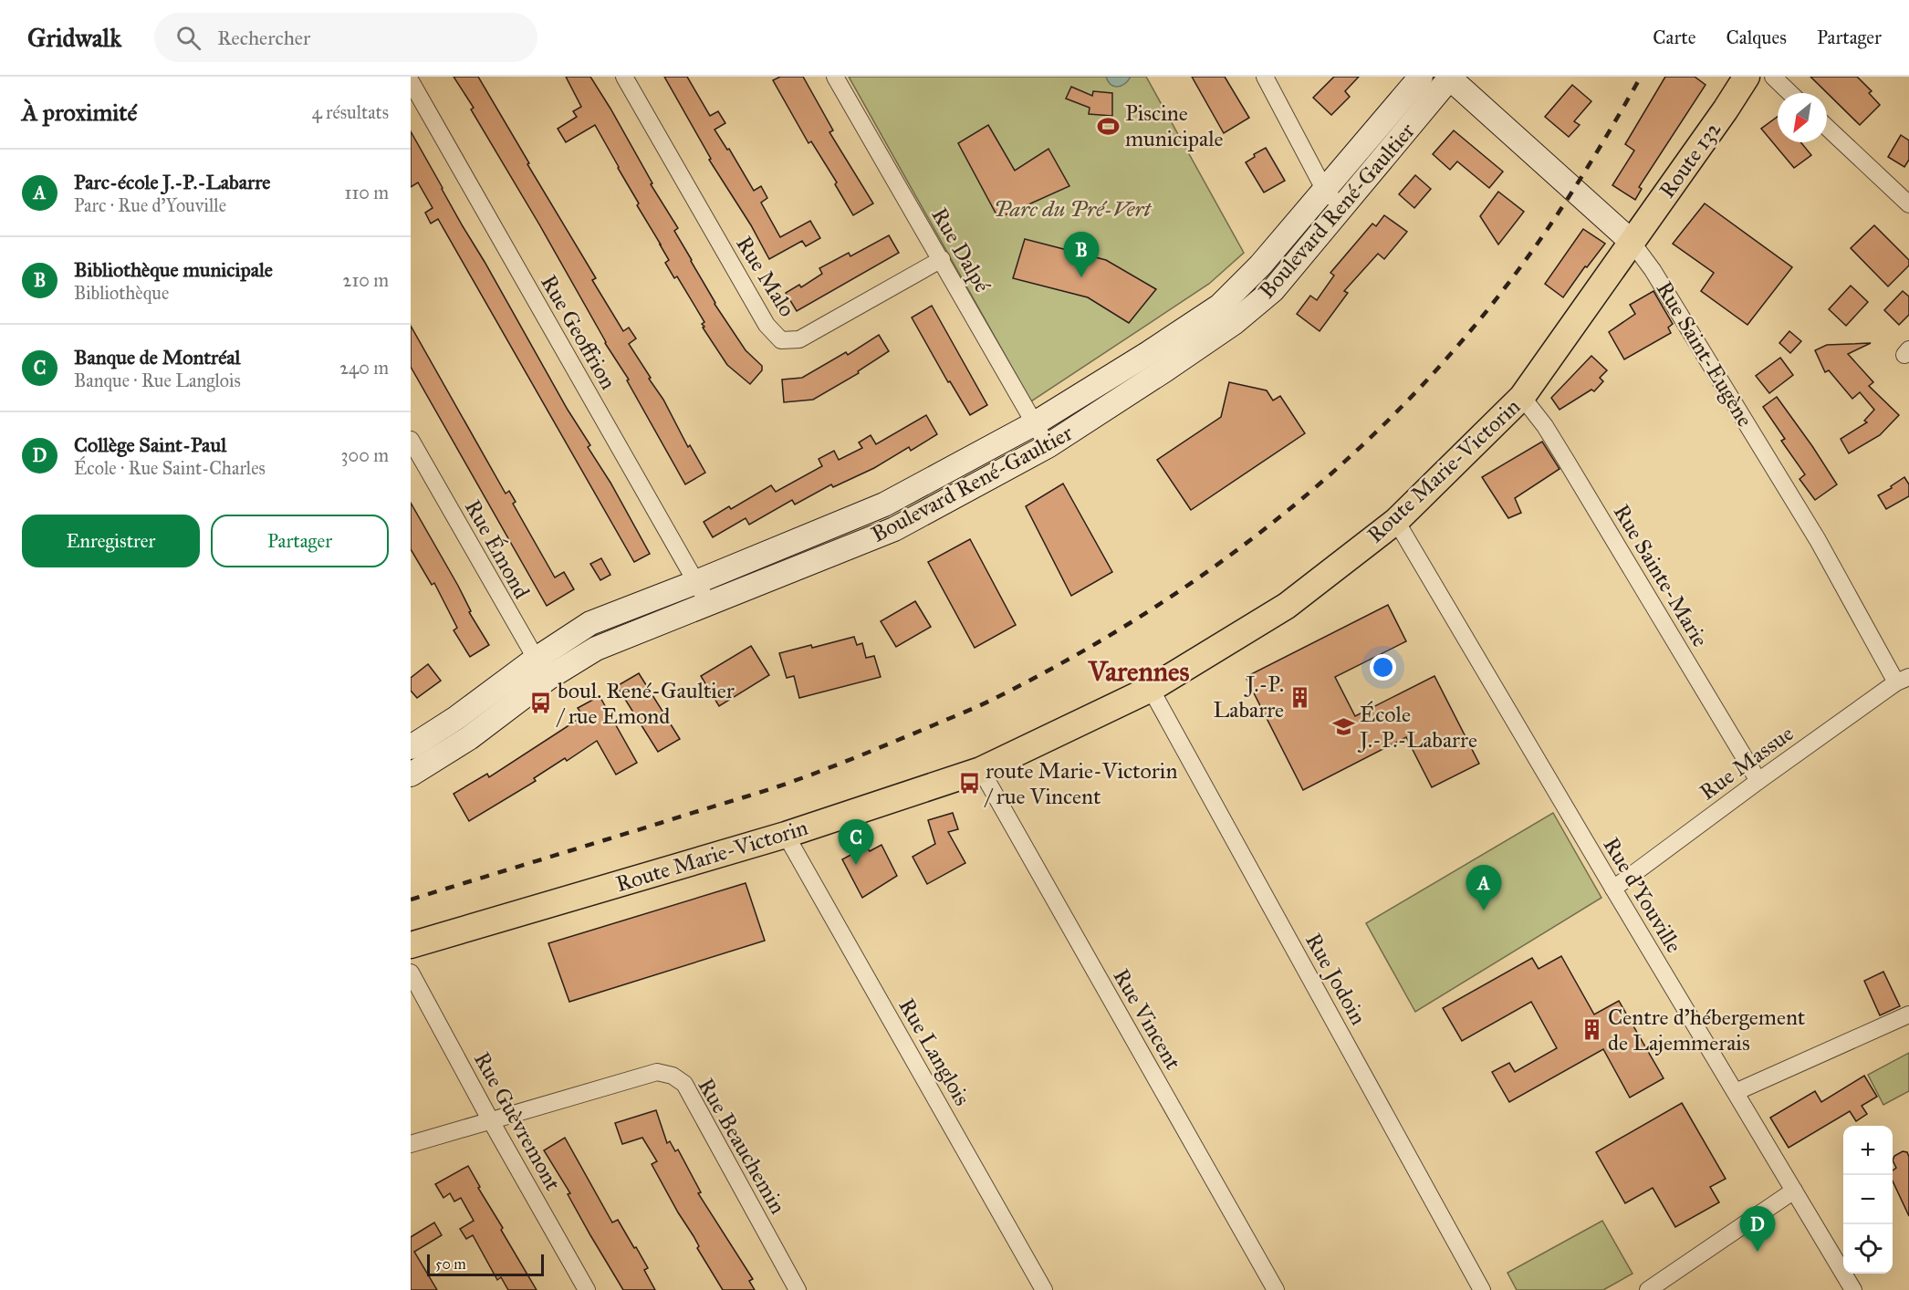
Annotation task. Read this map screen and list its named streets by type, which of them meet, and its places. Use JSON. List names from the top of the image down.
{
  "streets": {
    "main road": ["Route 132", "Route Marie-Victorin"],
    "street": [
      "Boulevard René-Gaultier",
      "Rue Dalpé",
      "Rue Malo",
      "Rue Geoffrion",
      "Rue Saint-Eugène",
      "Rue Émond",
      "Rue Sainte-Marie",
      "Rue Massue",
      "Rue d'Youville",
      "Rue Jodoin",
      "Rue Vincent",
      "Rue Langlois",
      "Rue Guèvremont",
      "Rue Beauchemin"
    ]
  },
  "crossings": [
    ["Route 132", "Rue Saint-Eugène"],
    ["Route 132", "Route Marie-Victorin"],
    ["Boulevard René-Gaultier", "Rue Dalpé"],
    ["Boulevard René-Gaultier", "Rue Geoffrion"],
    ["Boulevard René-Gaultier", "Rue Saint-Eugène"],
    ["Boulevard René-Gaultier", "Rue Émond"],
    ["Rue Dalpé", "Rue Malo"],
    ["Rue Saint-Eugène", "Route Marie-Victorin"],
    ["Rue Saint-Eugène", "Rue Massue"],
    ["Route Marie-Victorin", "Rue Sainte-Marie"],
    ["Route Marie-Victorin", "Rue d'Youville"],
    ["Route Marie-Victorin", "Rue Jodoin"],
    ["Route Marie-Victorin", "Rue Vincent"],
    ["Route Marie-Victorin", "Rue Langlois"],
    ["Rue Sainte-Marie", "Rue Massue"],
    ["Rue Massue", "Rue d'Youville"],
    ["Rue Guèvremont", "Rue Beauchemin"]
  ],
  "districts": ["Varennes"],
  "parks": ["Parc du Pré-Vert"],
  "places": {
    "sports": ["Piscine municipale"],
    "building": ["J.-P. Labarre", "Centre d'hébergement de Lajemmerais"],
    "bus stop": ["boul. René-Gaultier / rue Emond", "route Marie-Victorin / rue Vincent"],
    "school or university": ["École J.-P.-Labarre"]
  },
  "scale_bar": "50 m",
  "north": "bottom left",
  "page": {
    "header": "Gridwalk",
    "search": "Rechercher",
    "nav": ["Carte", "Calques", "Partager"],
    "heading": ["À proximité", "4 résultats"],
    "list": [
      {
        "mark": "A",
        "name": "Parc-école J.-P.-Labarre",
        "note": "Parc · Rue d'Youville",
        "value": "110 m"
      },
      {
        "mark": "B",
        "name": "Bibliothèque municipale",
        "note": "Bibliothèque",
        "value": "210 m"
      },
      {
        "mark": "C",
        "name": "Banque de Montréal",
        "note": "Banque · Rue Langlois",
        "value": "240 m"
      },
      {
        "mark": "D",
        "name": "Collège Saint-Paul",
        "note": "École · Rue Saint-Charles",
        "value": "300 m"
      }
    ],
    "pins": [
      "B",
      "C",
      "A",
      "D"
    ],
    "buttons": ["Enregistrer", "Partager"],
    "map_buttons": ["+", "−"],
    "scale": "50 m"
  }
}
